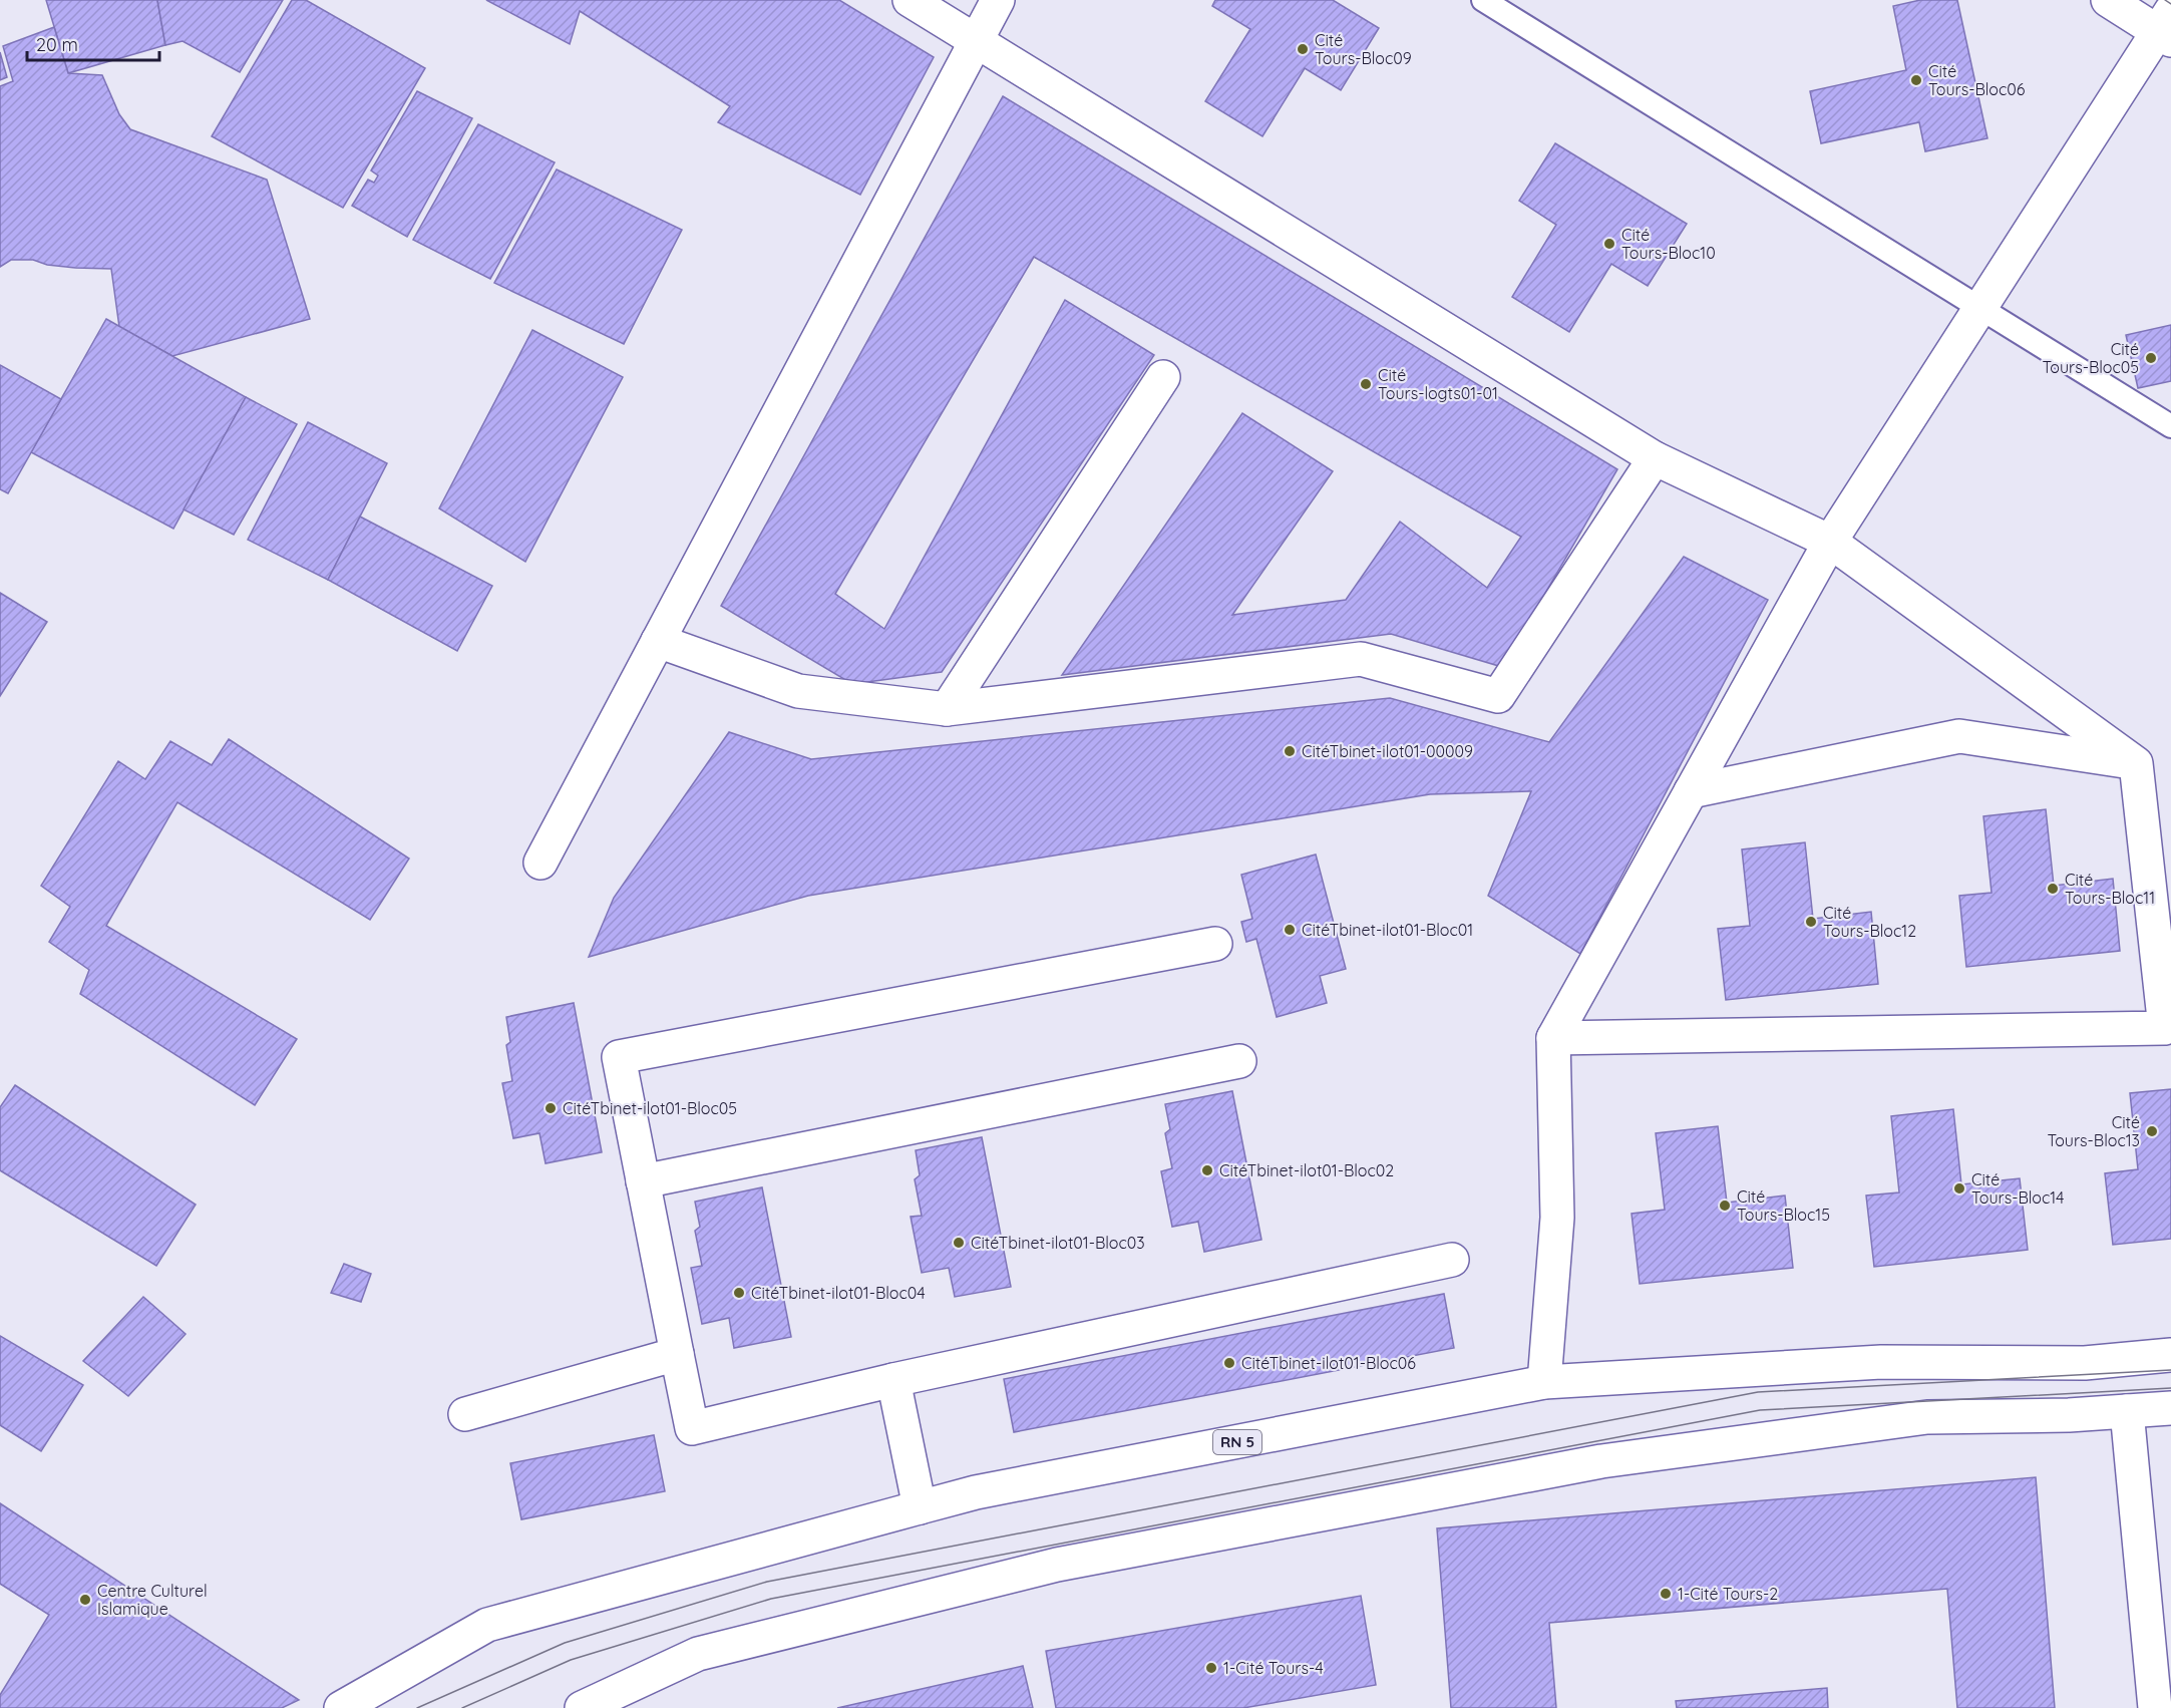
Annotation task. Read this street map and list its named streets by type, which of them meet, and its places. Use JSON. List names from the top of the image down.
{
  "streets": {
    "street": ["RN 5"]
  },
  "places": [
    "Cité Tours-Bloc09",
    "Cité Tours-Bloc06",
    "Cité Tours-Bloc10",
    "Cité Tours-Bloc05",
    "Cité Tours-logts01-01",
    "CitéTbinet-ilot01-00009",
    "Cité Tours-Bloc11",
    "Cité Tours-Bloc12",
    "CitéTbinet-ilot01-Bloc01",
    "CitéTbinet-ilot01-Bloc05",
    "Cité Tours-Bloc13",
    "CitéTbinet-ilot01-Bloc02",
    "Cité Tours-Bloc14",
    "Cité Tours-Bloc15",
    "CitéTbinet-ilot01-Bloc03",
    "CitéTbinet-ilot01-Bloc04",
    "CitéTbinet-ilot01-Bloc06",
    "1-Cité Tours-2",
    "Centre Culturel Islamique",
    "1-Cité Tours-4"
  ],
  "scale_bar": "20 m"
}
